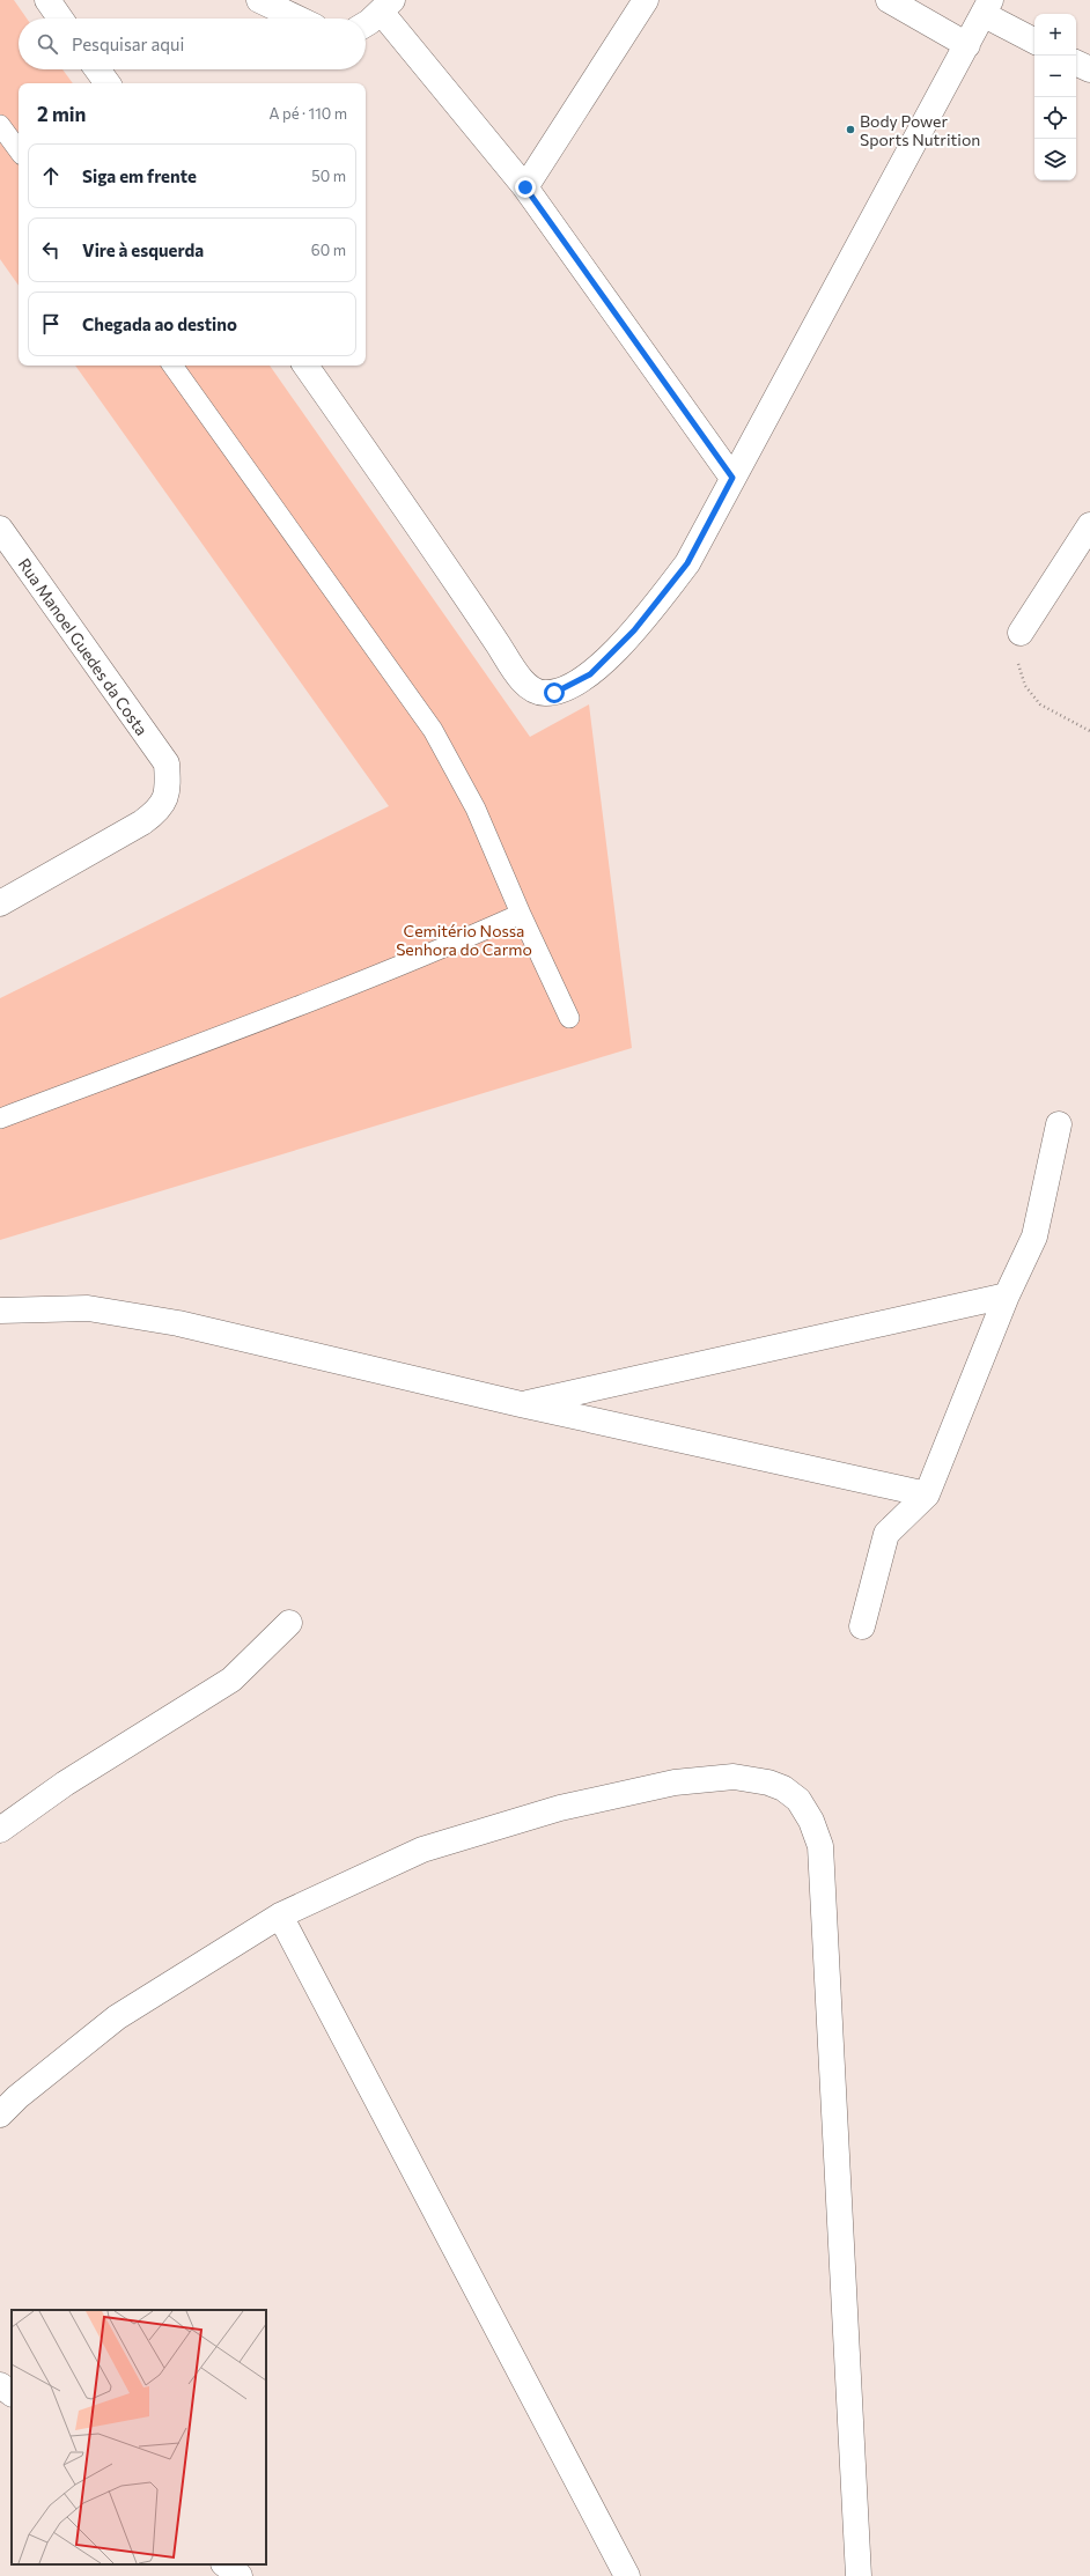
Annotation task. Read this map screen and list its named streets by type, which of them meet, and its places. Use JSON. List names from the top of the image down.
{
  "streets": {
    "street": ["Rua Manoel Guedes da Costa"]
  },
  "parks": ["Cemitério Nossa Senhora do Carmo"],
  "places": ["Body Power Sports Nutrition"],
  "page": {
    "map_buttons": ["+", "−"],
    "search": "Pesquisar aqui",
    "heading": ["2 min", "A pé · 110 m"],
    "list": [
      ["Siga em frente", "50 m"],
      ["Vire à esquerda", "60 m"],
      "Chegada ao destino"
    ]
  }
}
